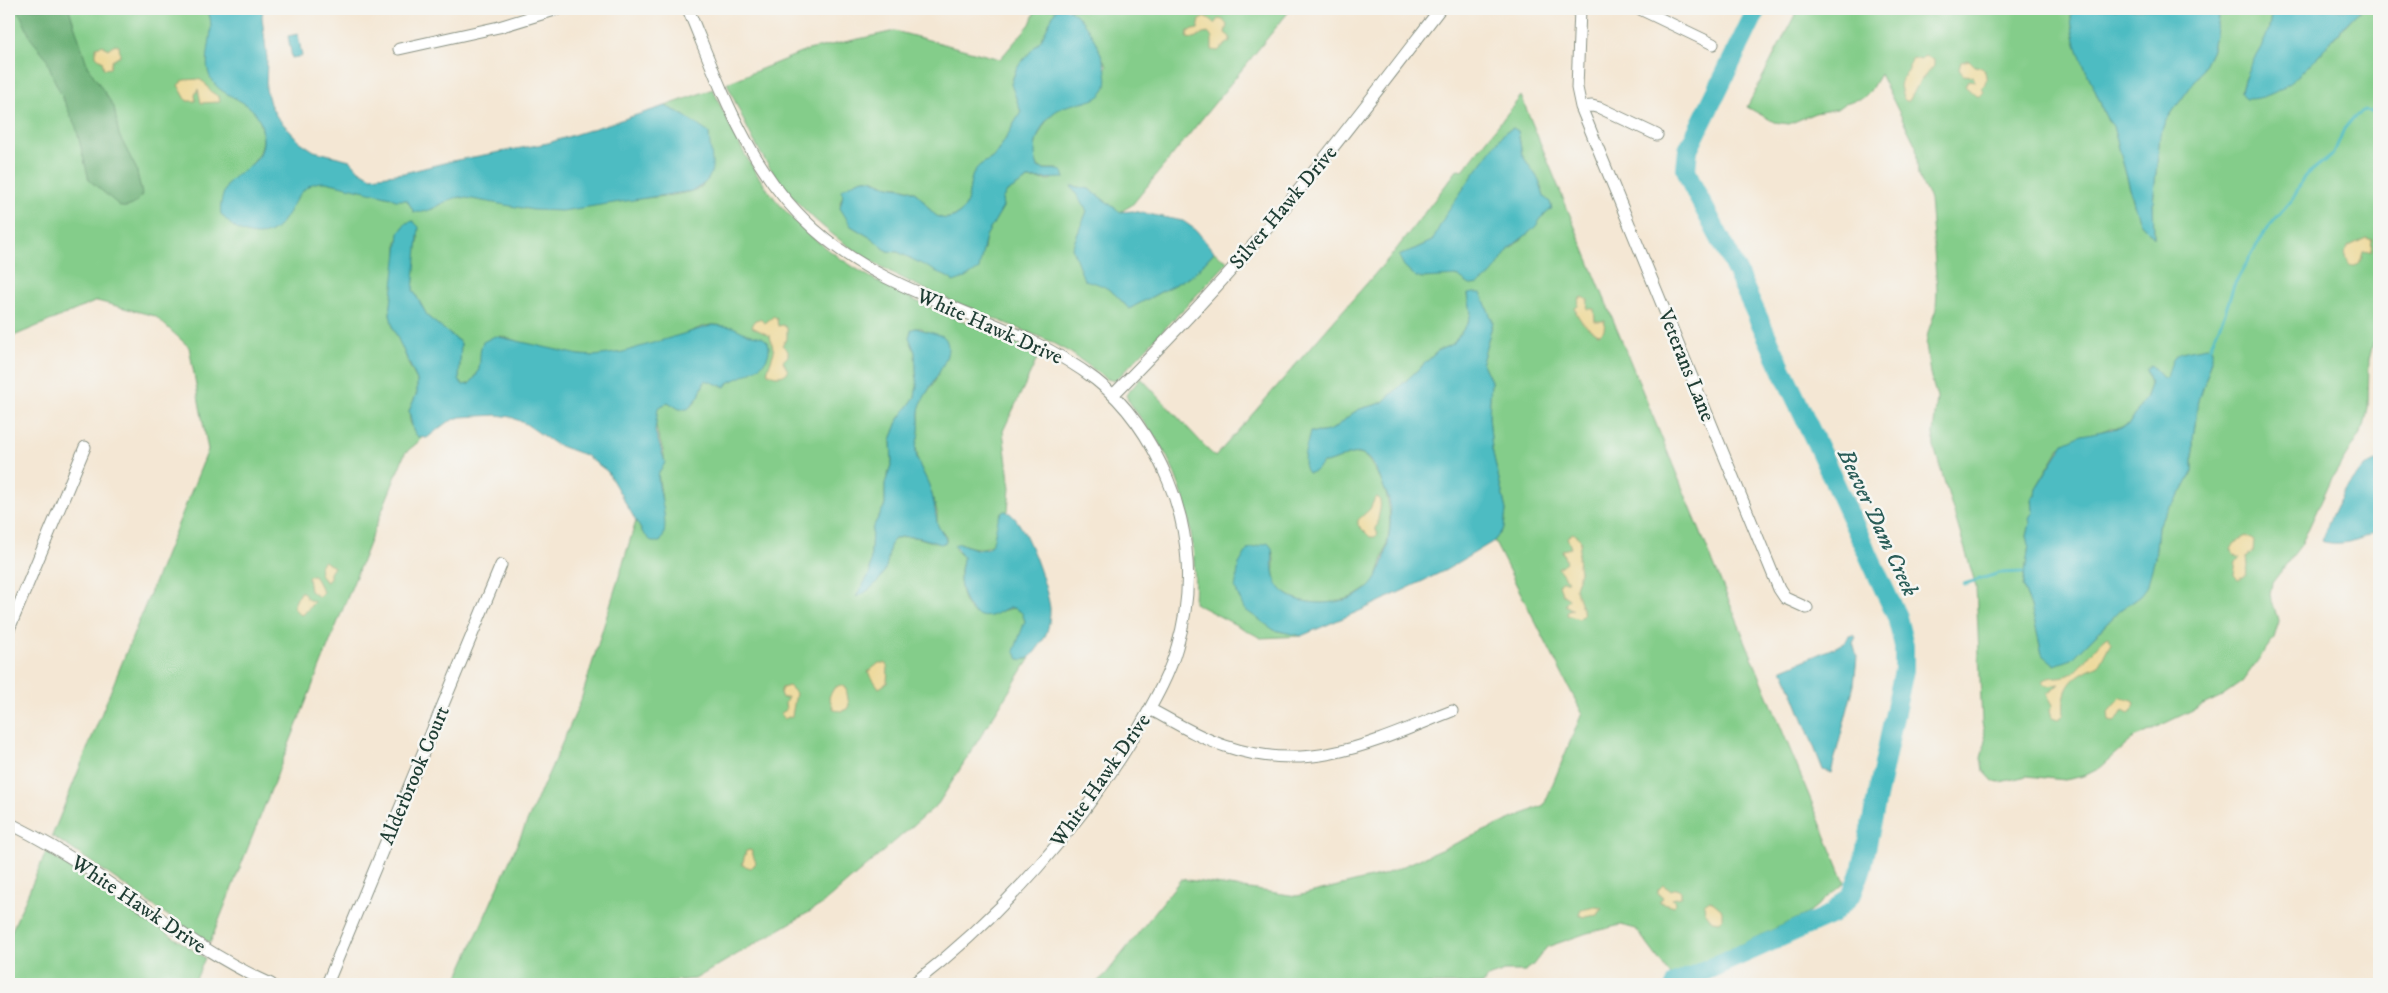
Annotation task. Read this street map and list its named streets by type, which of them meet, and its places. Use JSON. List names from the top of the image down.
{
  "streets": {
    "street": [
      "Silver Hawk Drive",
      "White Hawk Drive",
      "Veterans Lane",
      "Alderbrook Court"
    ]
  },
  "crossings": [
    ["Silver Hawk Drive", "White Hawk Drive"]
  ],
  "water": ["Beaver Dam Creek"]
}
